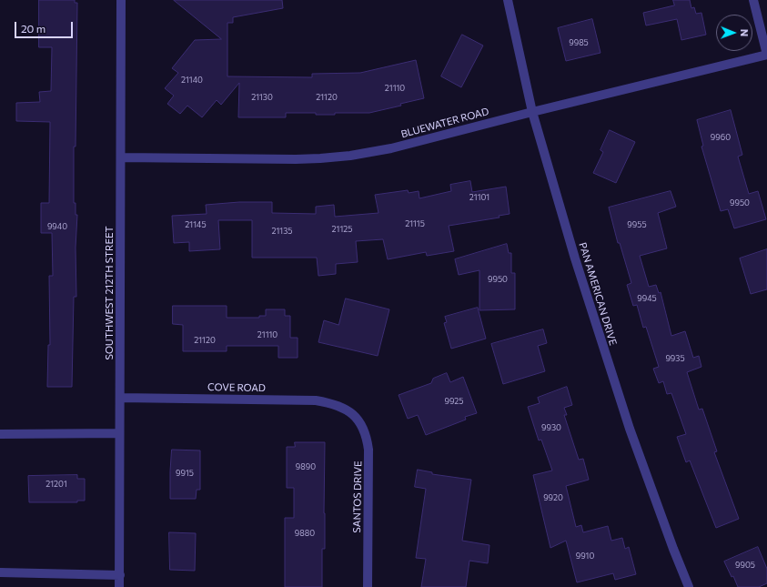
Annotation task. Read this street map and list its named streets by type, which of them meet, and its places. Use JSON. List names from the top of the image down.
{
  "streets": {
    "street": [
      "BLUEWATER ROAD",
      "SOUTHWEST 212TH STREET",
      "PAN AMERICAN DRIVE",
      "COVE ROAD",
      "SANTOS DRIVE"
    ]
  },
  "crossings": [
    ["BLUEWATER ROAD", "SOUTHWEST 212TH STREET"],
    ["BLUEWATER ROAD", "PAN AMERICAN DRIVE"],
    ["SOUTHWEST 212TH STREET", "COVE ROAD"],
    ["COVE ROAD", "SANTOS DRIVE"]
  ],
  "house_numbers": [
    "9985",
    "21140",
    "21110",
    "21130",
    "21120",
    "9960",
    "21101",
    "9950",
    "21115",
    "21145",
    "9955",
    "9940",
    "21125",
    "21135",
    "9950",
    "9945",
    "21110",
    "21120",
    "9935",
    "9925",
    "9930",
    "9890",
    "9915",
    "21201",
    "9920",
    "9880",
    "9910",
    "9905"
  ],
  "scale_bar": "20 m",
  "north": "right"
}
